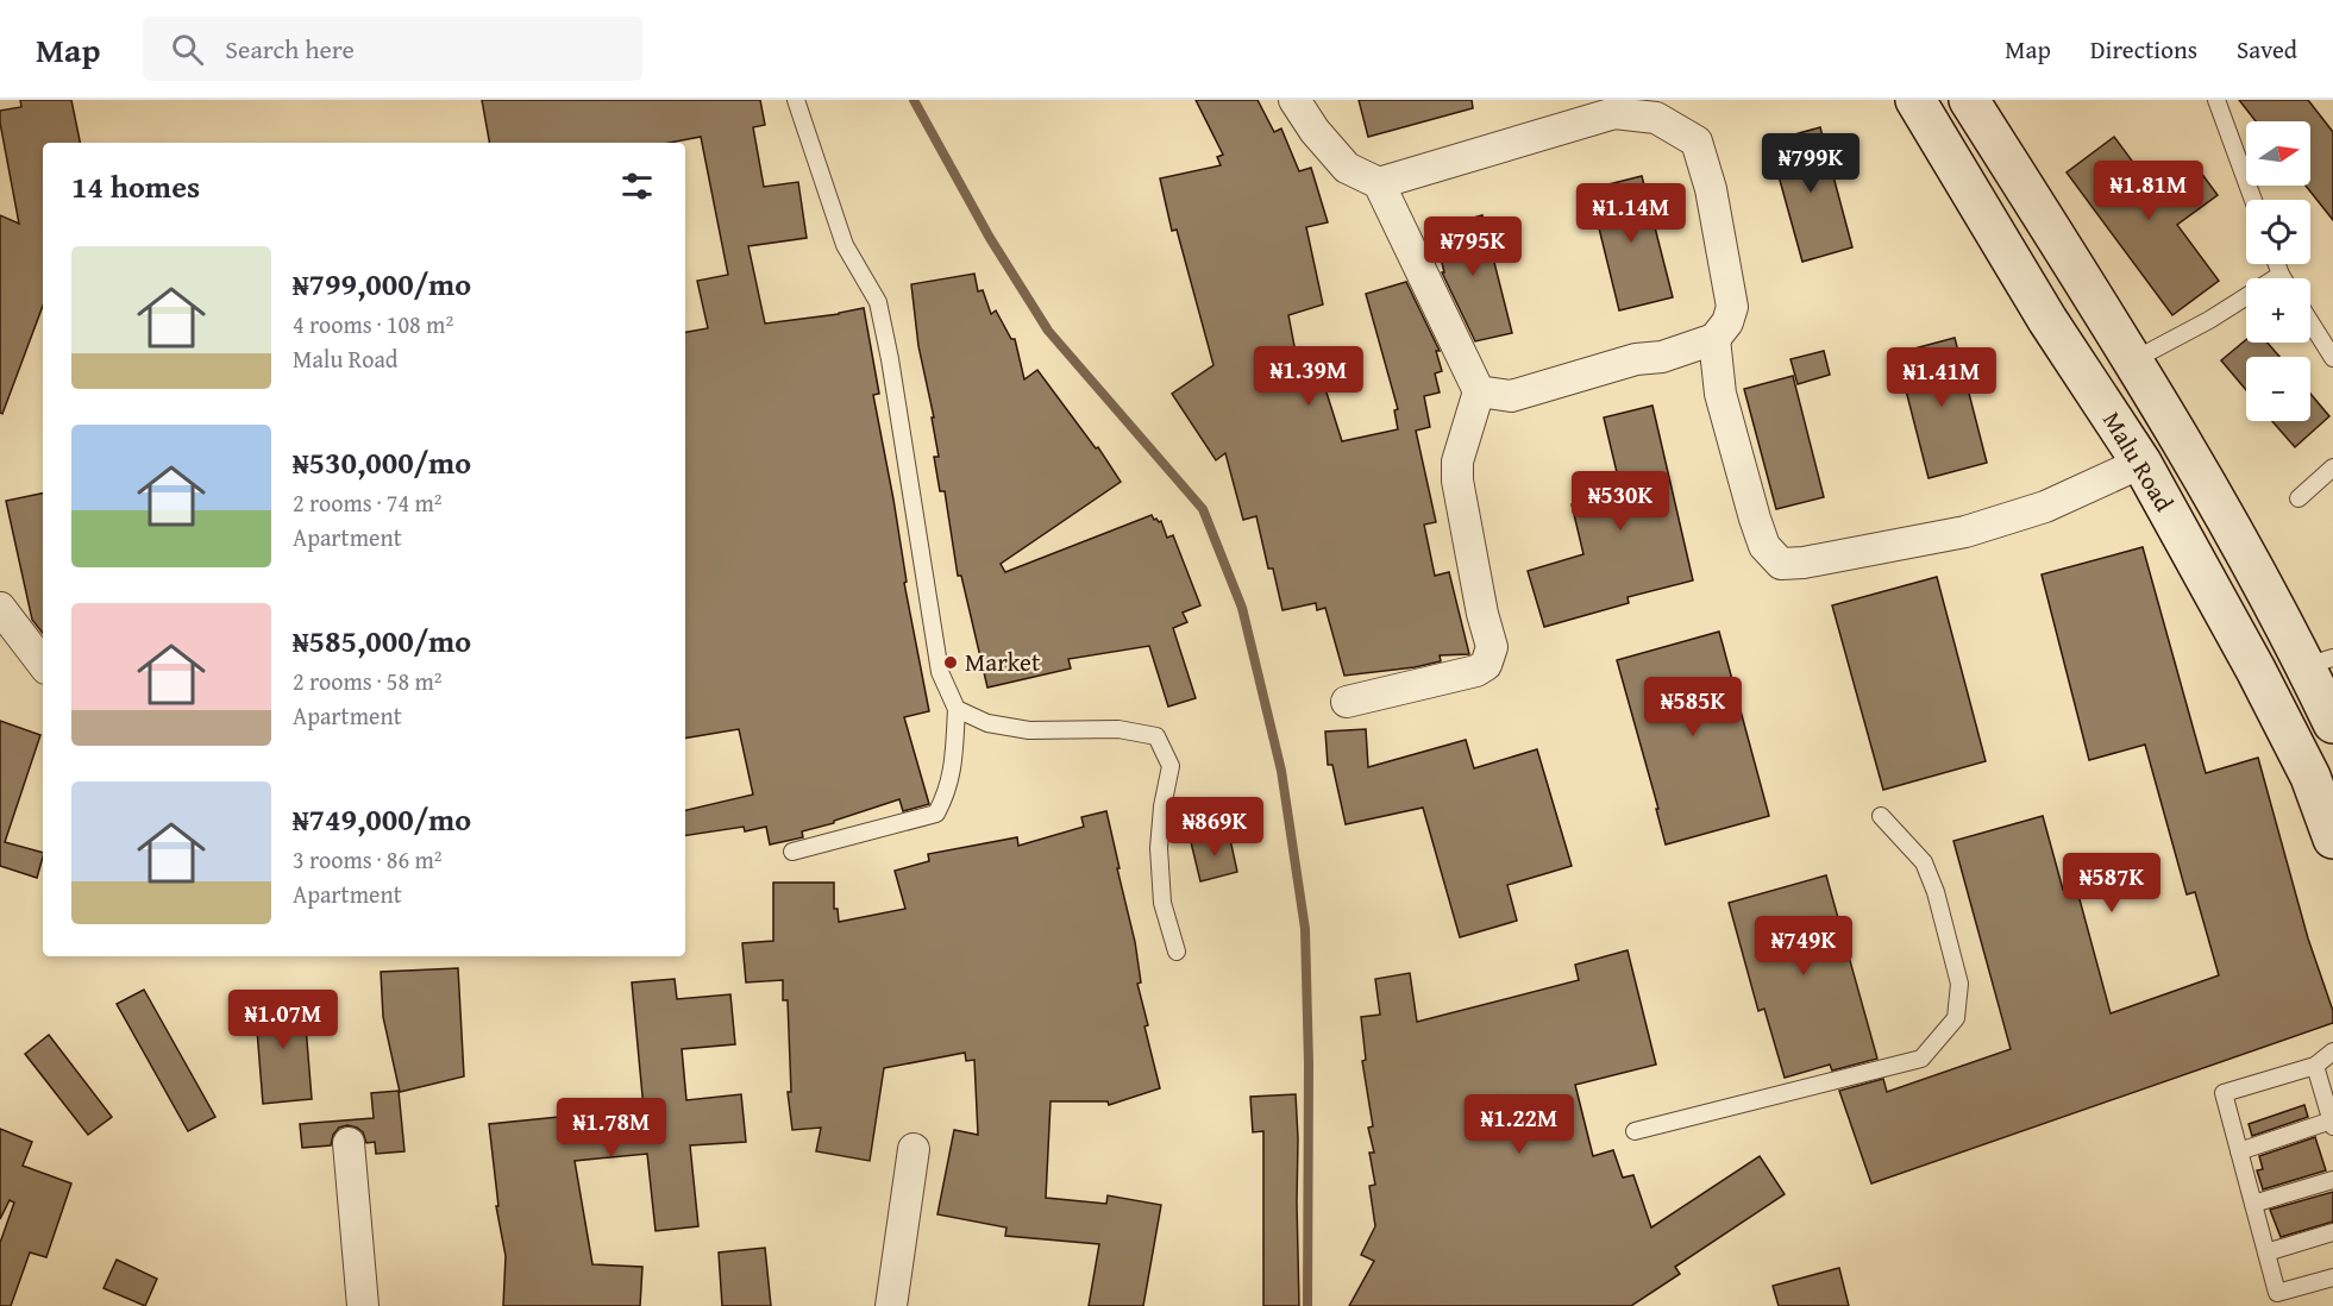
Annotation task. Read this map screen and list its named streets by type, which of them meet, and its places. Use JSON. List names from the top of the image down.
{
  "streets": {
    "main road": ["Malu Road"]
  },
  "places": ["Market"],
  "north": "right",
  "page": {
    "header": "Map",
    "search": "Search here",
    "nav": ["Map", "Directions", "Saved"],
    "map_buttons": ["+", "−"],
    "price": [
      "₦799K",
      "₦1.81M",
      "₦1.14M",
      "₦795K",
      "₦1.39M",
      "₦1.41M",
      "₦530K",
      "₦585K",
      "₦869K",
      "₦587K",
      "₦749K",
      "₦1.07M",
      "₦1.22M",
      "₦1.78M"
    ],
    "heading": "14 homes",
    "list": [
      {
        "name": "₦799,000/mo",
        "note": "4 rooms · 108 m² · Malu Road"
      },
      {
        "name": "₦530,000/mo",
        "note": "2 rooms · 74 m² · Apartment"
      },
      {
        "name": "₦585,000/mo",
        "note": "2 rooms · 58 m² · Apartment"
      },
      {
        "name": "₦749,000/mo",
        "note": "3 rooms · 86 m² · Apartment"
      }
    ]
  }
}
